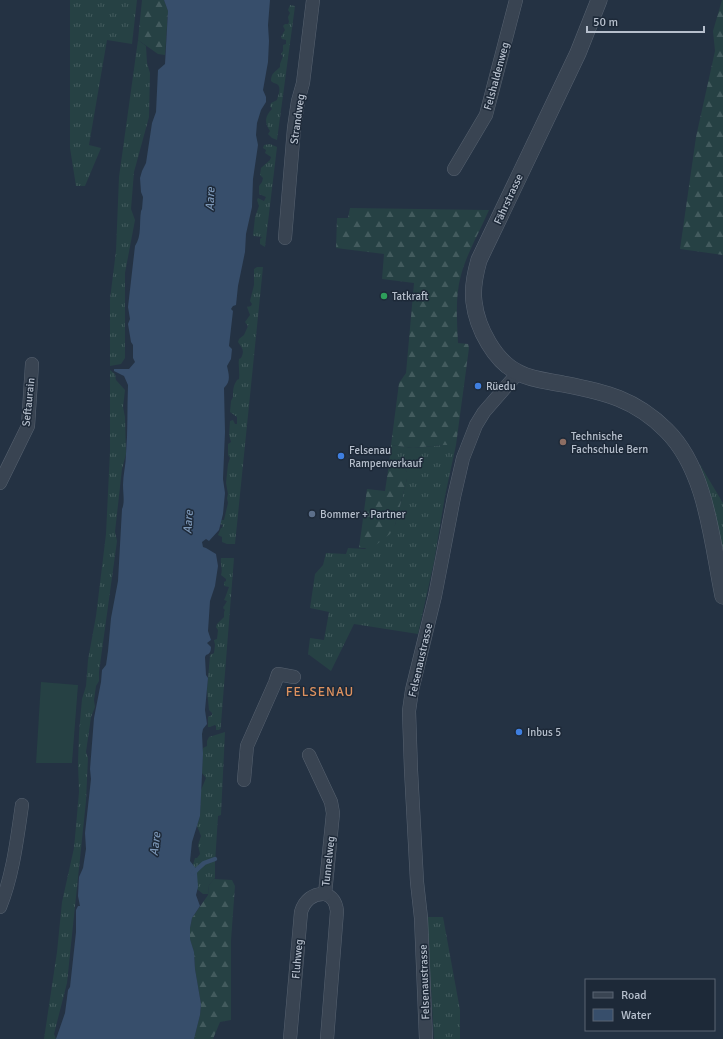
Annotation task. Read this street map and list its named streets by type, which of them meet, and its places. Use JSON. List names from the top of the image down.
{
  "streets": {
    "street": [
      "Felshaldenweg",
      "Strandweg",
      "Fährstrasse",
      "Seftaurain",
      "Felsenaustrasse",
      "Tunnelweg",
      "Fluhweg"
    ]
  },
  "crossings": [
    ["Fährstrasse", "Felsenaustrasse"],
    ["Tunnelweg", "Fluhweg"]
  ],
  "districts": ["FELSENAU"],
  "water": ["Aare"],
  "places": [
    "Tatkraft",
    "Rüedu",
    "Technische Fachschule Bern",
    "Felsenau Rampenverkauf",
    "Bommer + Partner",
    "Inbus 5"
  ],
  "legend": ["Road", "Water"],
  "scale_bar": "50 m"
}
